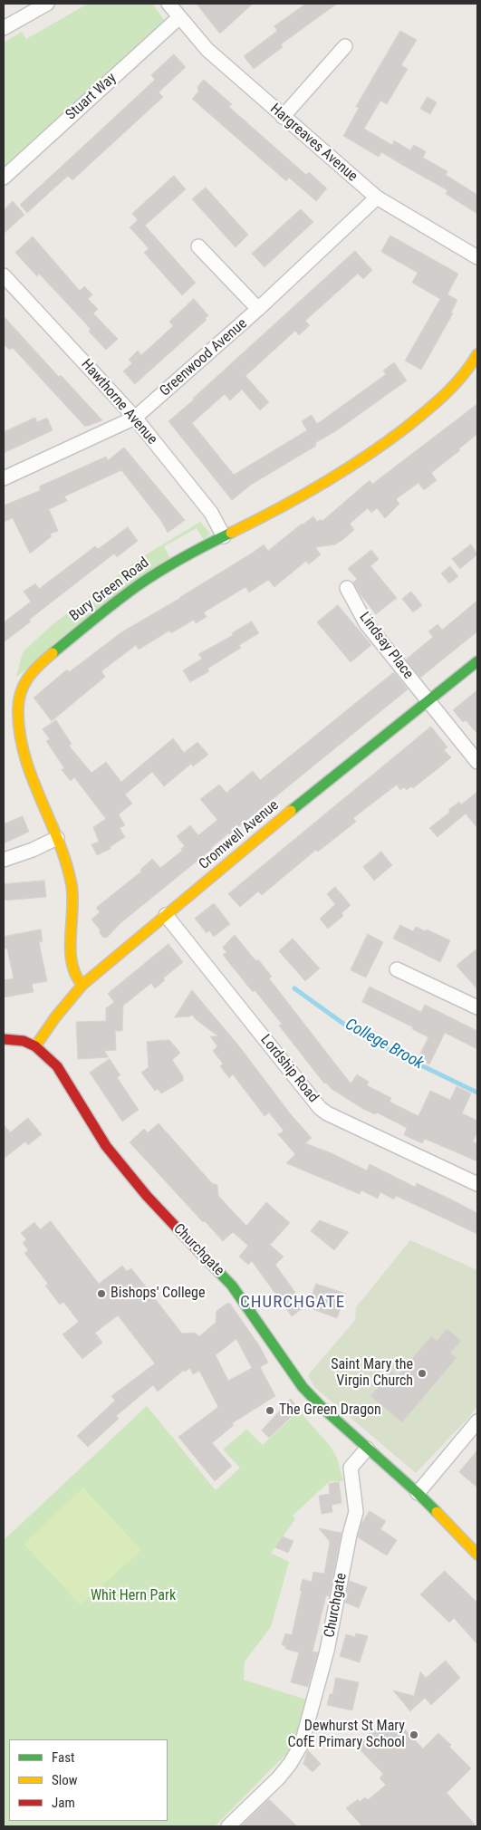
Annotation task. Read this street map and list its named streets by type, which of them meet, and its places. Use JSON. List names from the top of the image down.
{
  "streets": {
    "street": [
      "Stuart Way",
      "Hargreaves Avenue",
      "Greenwood Avenue",
      "Hawthorne Avenue",
      "Bury Green Road",
      "Lindsay Place",
      "Cromwell Avenue",
      "Lordship Road",
      "Churchgate"
    ]
  },
  "crossings": [
    ["Stuart Way", "Hargreaves Avenue"],
    ["Hargreaves Avenue", "Greenwood Avenue"],
    ["Greenwood Avenue", "Hawthorne Avenue"],
    ["Hawthorne Avenue", "Bury Green Road"],
    ["Bury Green Road", "Cromwell Avenue"],
    ["Lindsay Place", "Cromwell Avenue"],
    ["Cromwell Avenue", "Lordship Road"],
    ["Cromwell Avenue", "Churchgate"]
  ],
  "districts": ["CHURCHGATE"],
  "water": ["College Brook"],
  "parks": ["Whit Hern Park"],
  "places": [
    "Bishops' College",
    "Saint Mary the Virgin Church",
    "The Green Dragon",
    "Dewhurst St Mary CofE Primary School"
  ],
  "legend": ["Fast", "Slow", "Jam"]
}
